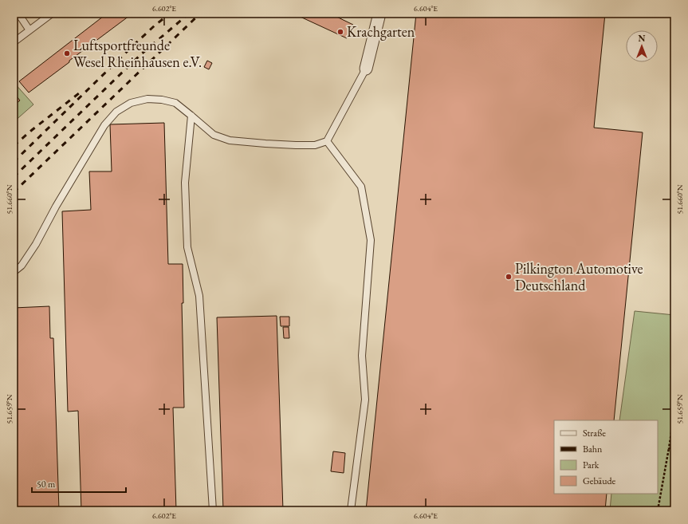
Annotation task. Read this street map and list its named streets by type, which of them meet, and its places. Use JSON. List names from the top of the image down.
{
  "places": ["Krachgarten", "Luftsportfreunde Wesel Rheinhausen e.V.", "Pilkington Automotive Deutschland"],
  "legend": [
    "Straße",
    "Bahn",
    "Park",
    "Gebäude"
  ],
  "scale_bar": "50 m",
  "north": "top",
  "coordinates": [
    "6.602°E",
    "6.604°E",
    "51.660°N",
    "51.659°N"
  ]
}
